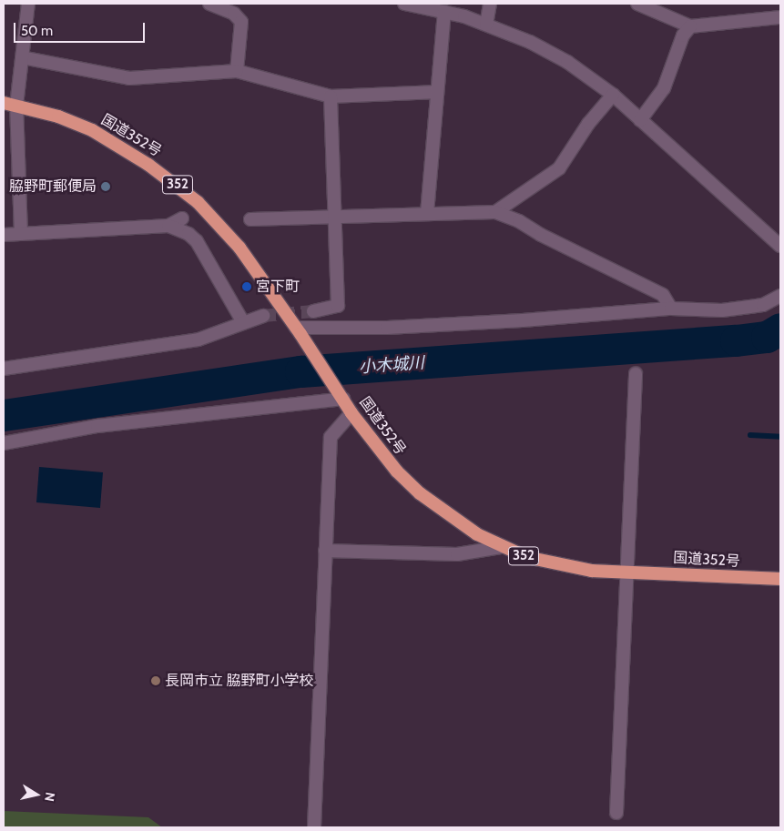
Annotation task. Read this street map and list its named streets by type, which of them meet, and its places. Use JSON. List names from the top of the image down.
{
  "streets": {
    "highway": ["国道352号", "352"]
  },
  "water": ["小木城川"],
  "places": ["脇野町郵便局", "宮下町", "長岡市立 脇野町小学校"],
  "scale_bar": "50 m",
  "north": "right"
}
